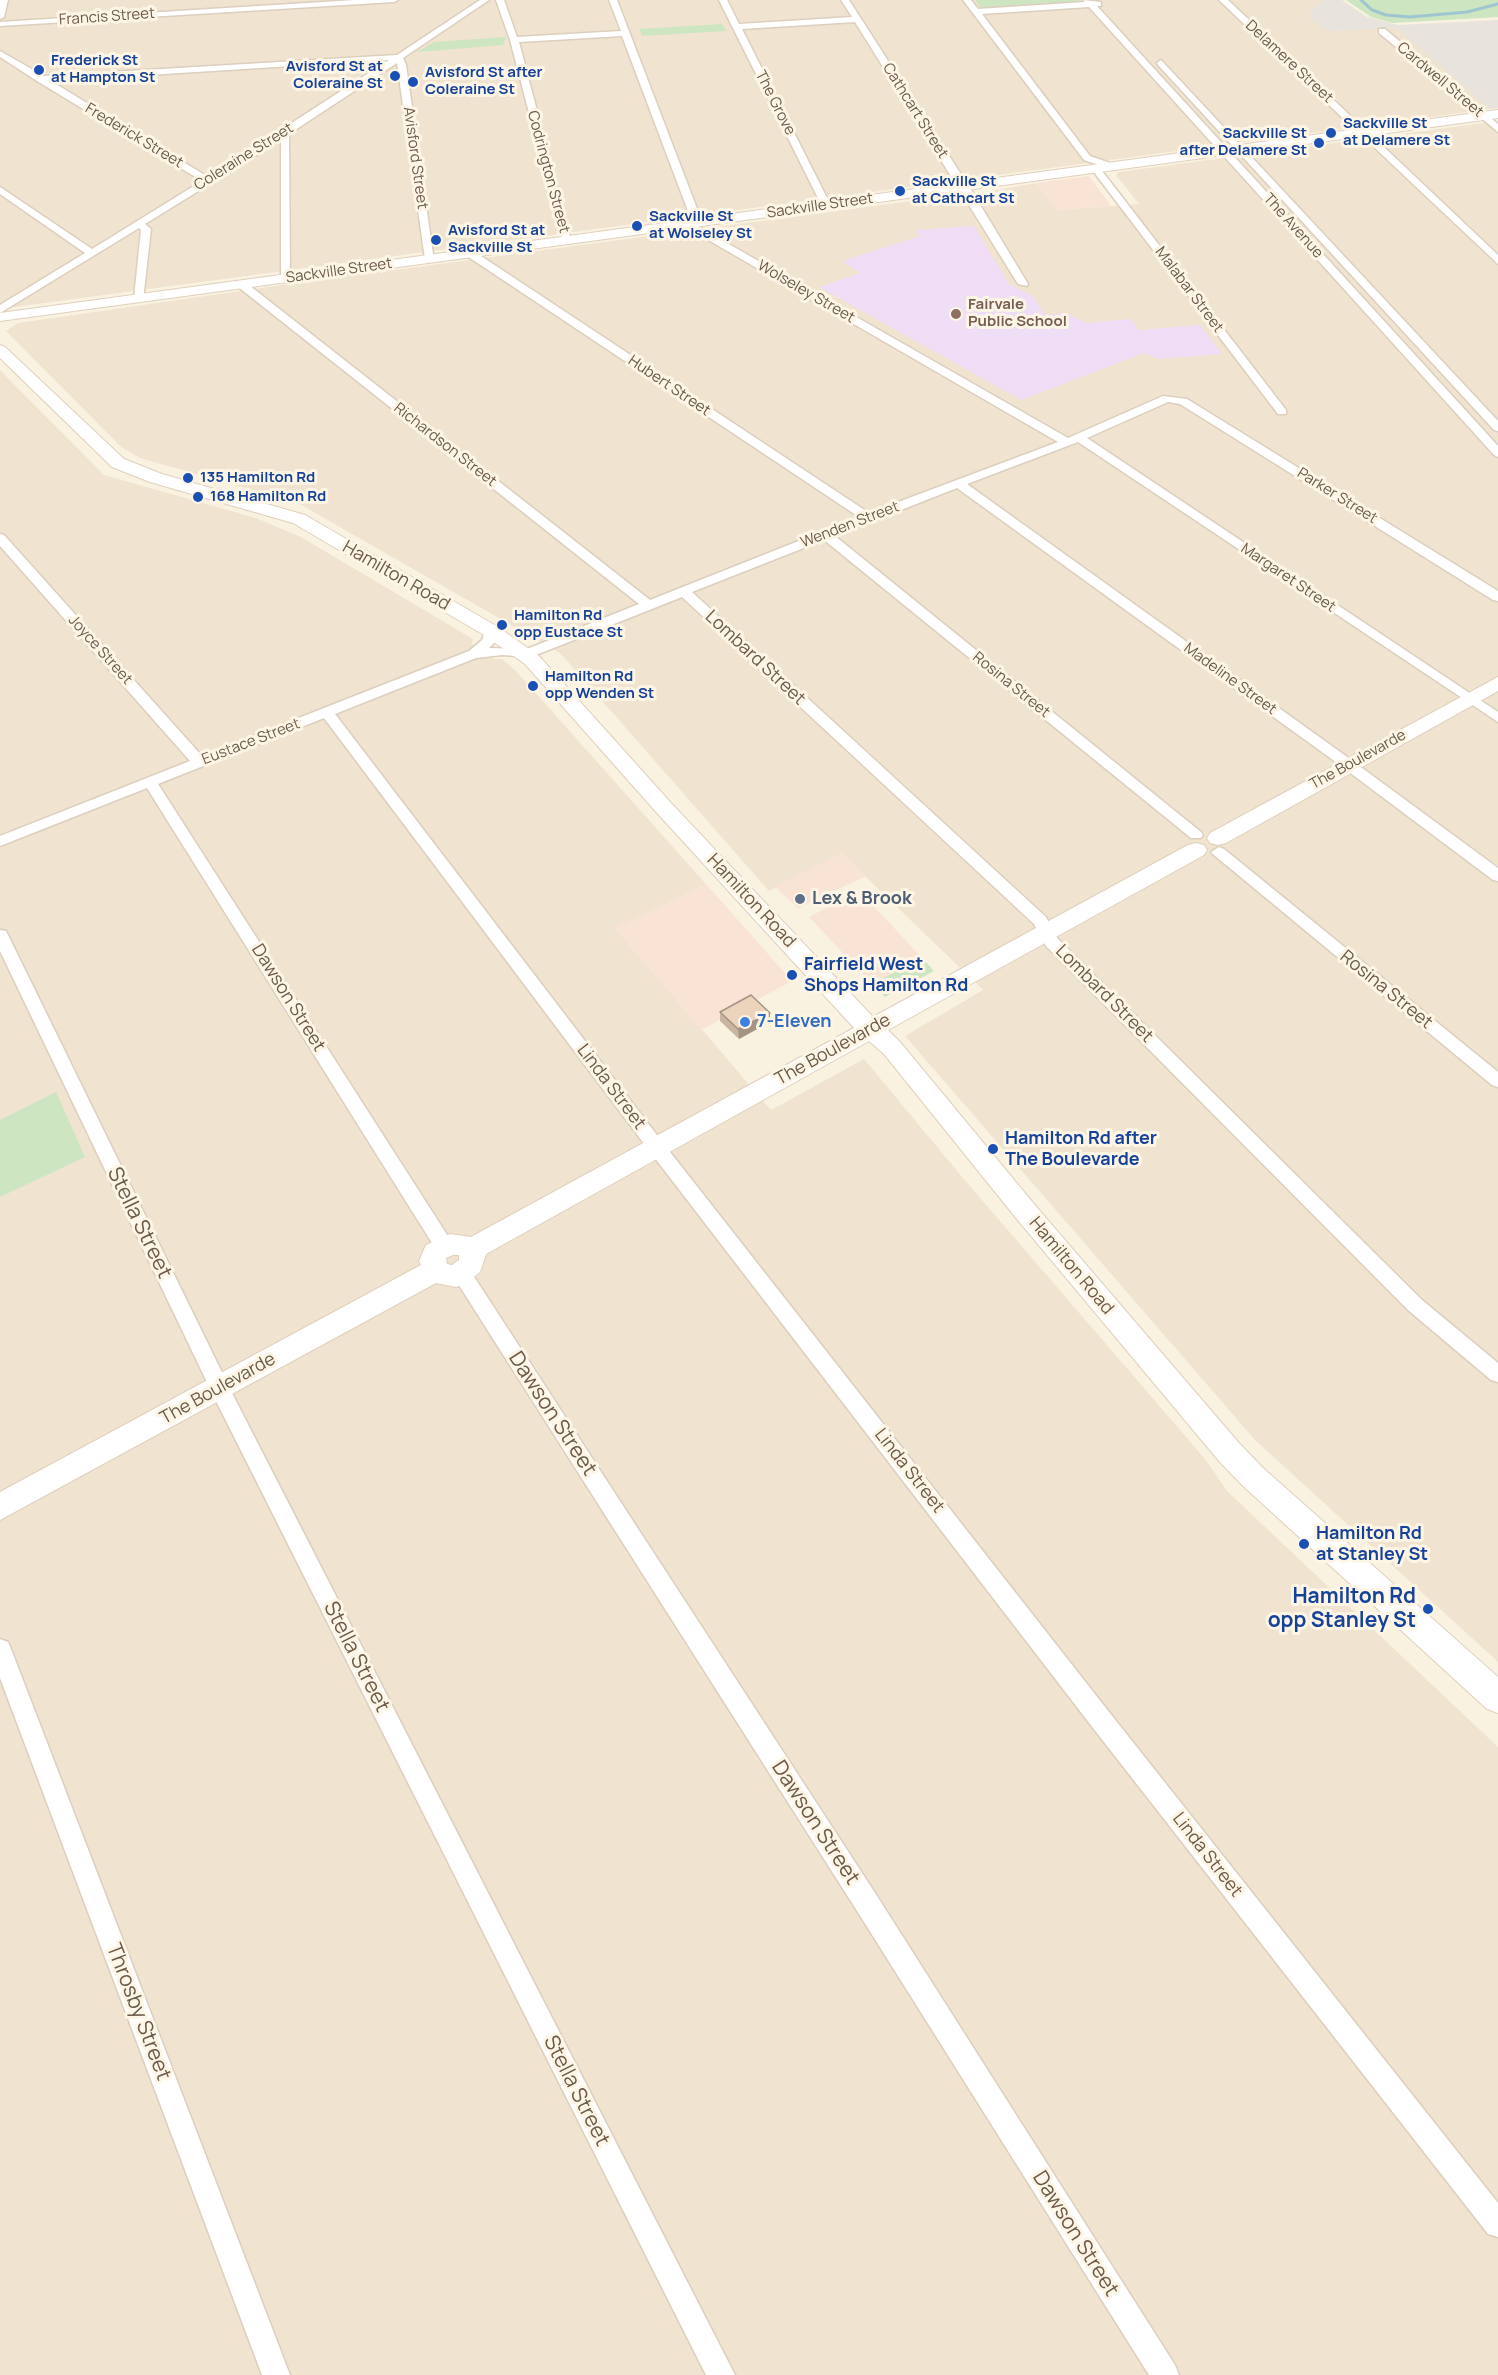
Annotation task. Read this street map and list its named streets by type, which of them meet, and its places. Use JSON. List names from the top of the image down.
{
  "streets": {
    "main road": ["Sackville Street", "Hamilton Road", "The Boulevarde"],
    "street": [
      "Francis Street",
      "Delamere Street",
      "Cardwell Street",
      "The Grove",
      "Cathcart Street",
      "Frederick Street",
      "Coleraine Street",
      "Avisford Street",
      "Codrington Street",
      "The Avenue",
      "Malabar Street",
      "Wolseley Street",
      "Hubert Street",
      "Richardson Street",
      "Parker Street",
      "Wenden Street",
      "Margaret Street",
      "Joyce Street",
      "Lombard Street",
      "Madeline Street",
      "Rosina Street",
      "Eustace Street",
      "Dawson Street",
      "Linda Street",
      "Stella Street",
      "Throsby Street"
    ]
  },
  "crossings": [
    ["Delamere Street", "Sackville Street"],
    ["Cardwell Street", "Sackville Street"],
    ["The Grove", "Sackville Street"],
    ["Cathcart Street", "Sackville Street"],
    ["Frederick Street", "Coleraine Street"],
    ["Coleraine Street", "Avisford Street"],
    ["Coleraine Street", "Sackville Street"],
    ["Avisford Street", "Sackville Street"],
    ["Codrington Street", "Sackville Street"],
    ["Sackville Street", "The Avenue"],
    ["Sackville Street", "Malabar Street"],
    ["Sackville Street", "Wolseley Street"],
    ["Sackville Street", "Hubert Street"],
    ["Sackville Street", "Richardson Street"],
    ["Wolseley Street", "Wenden Street"],
    ["Wolseley Street", "Margaret Street"],
    ["Hubert Street", "Wenden Street"],
    ["Richardson Street", "Wenden Street"],
    ["Parker Street", "Wenden Street"],
    ["Wenden Street", "Hamilton Road"],
    ["Wenden Street", "Margaret Street"],
    ["Wenden Street", "Lombard Street"],
    ["Wenden Street", "Madeline Street"],
    ["Wenden Street", "Rosina Street"],
    ["Wenden Street", "Eustace Street"],
    ["Hamilton Road", "The Boulevarde"],
    ["Margaret Street", "The Boulevarde"],
    ["Joyce Street", "Eustace Street"],
    ["Lombard Street", "The Boulevarde"],
    ["Madeline Street", "The Boulevarde"],
    ["Rosina Street", "The Boulevarde"],
    ["Eustace Street", "Dawson Street"],
    ["Eustace Street", "Linda Street"],
    ["The Boulevarde", "Dawson Street"],
    ["The Boulevarde", "Linda Street"],
    ["The Boulevarde", "Stella Street"]
  ],
  "places": [
    "Frederick St at Hampton St",
    "Avisford St at Coleraine St",
    "Avisford St after Coleraine St",
    "Sackville St at Delamere St",
    "Sackville St after Delamere St",
    "Sackville St at Cathcart St",
    "Sackville St at Wolseley St",
    "Avisford St at Sackville St",
    "Fairvale Public School",
    "135 Hamilton Rd",
    "168 Hamilton Rd",
    "Hamilton Rd opp Eustace St",
    "Hamilton Rd opp Wenden St",
    "Lex & Brook",
    "Fairfield West Shops Hamilton Rd",
    "7-Eleven",
    "Hamilton Rd after The Boulevarde",
    "Hamilton Rd at Stanley St",
    "Hamilton Rd opp Stanley St"
  ]
}
